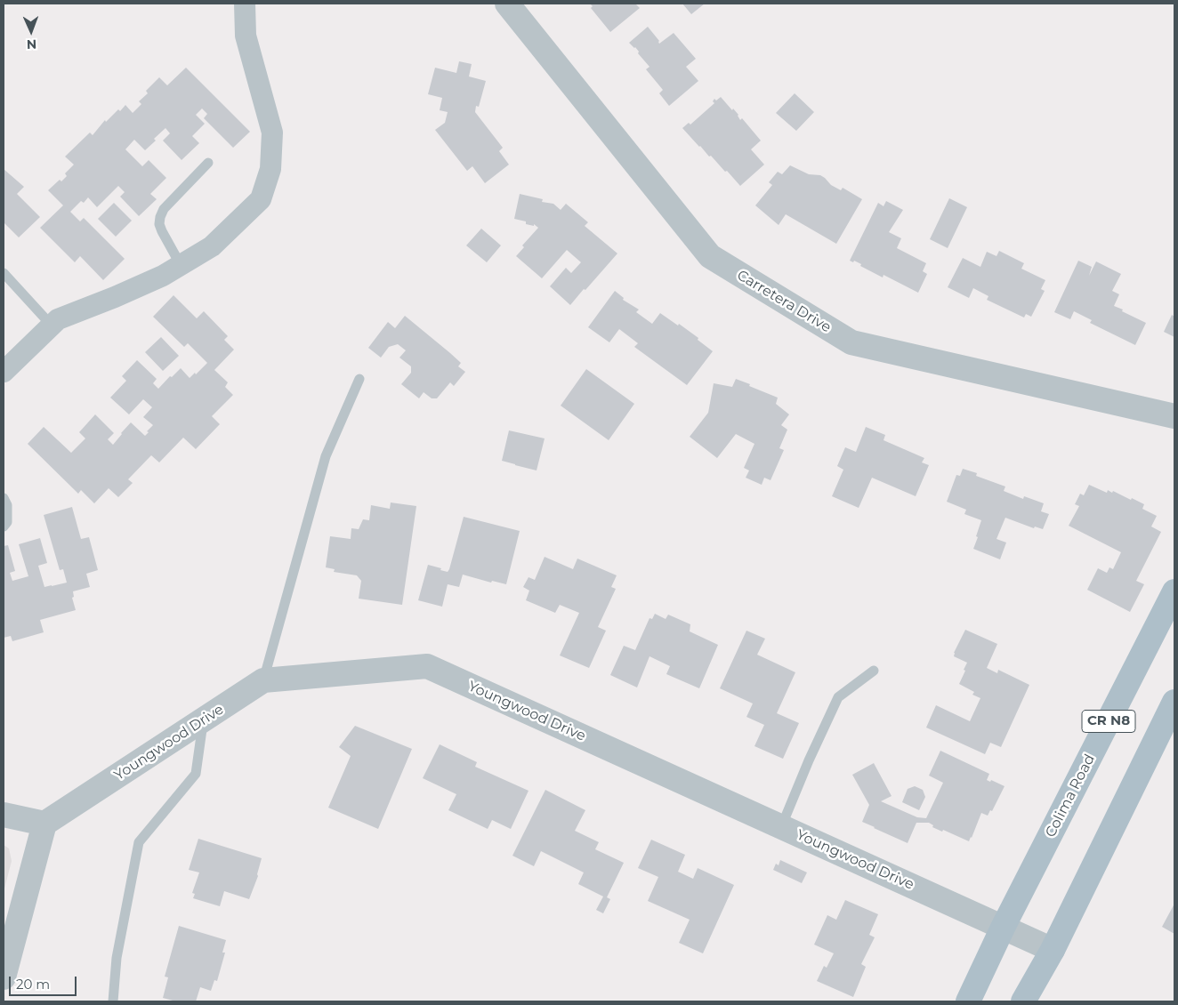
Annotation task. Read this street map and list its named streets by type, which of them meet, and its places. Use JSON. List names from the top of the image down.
{
  "streets": {
    "main road": ["CR N8", "Colima Road"],
    "street": ["Carretera Drive", "Youngwood Drive"]
  },
  "crossings": [
    ["Youngwood Drive", "Colima Road"]
  ],
  "scale_bar": "20 m",
  "north": "bottom"
}
